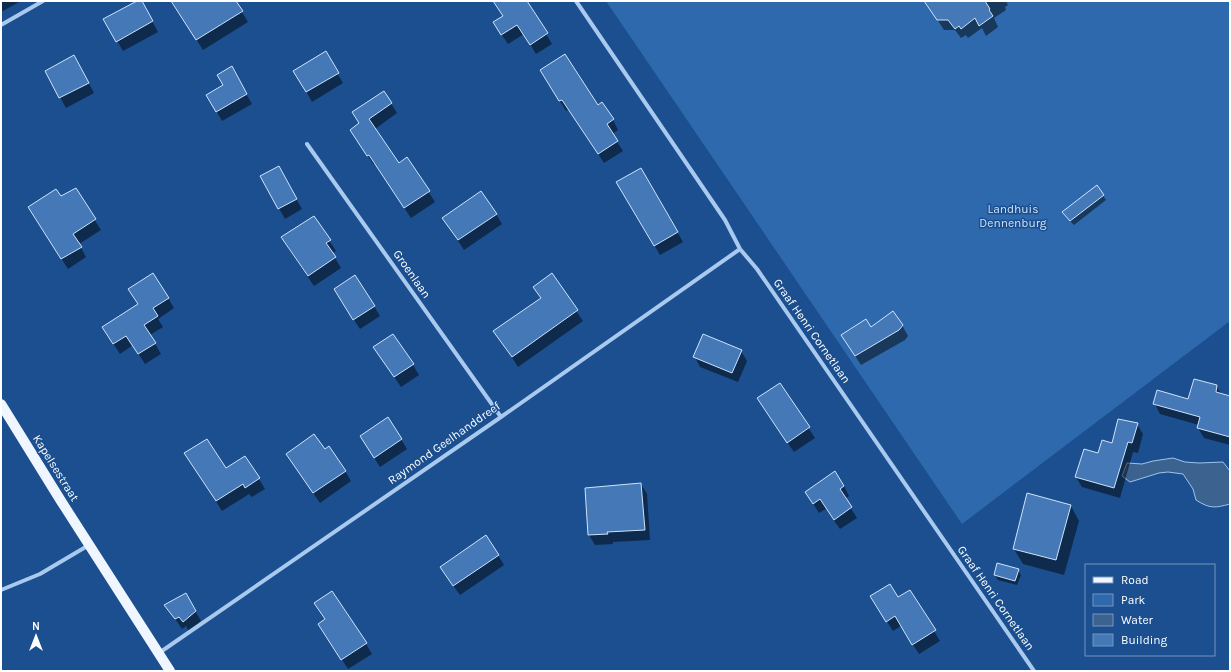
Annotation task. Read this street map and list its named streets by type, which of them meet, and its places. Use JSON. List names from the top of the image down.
{
  "streets": {
    "main road": ["Kapelsestraat"],
    "street": ["Groenlaan", "Graaf Henri Cornetlaan", "Raymond Geelhanddreef"]
  },
  "crossings": [
    ["Groenlaan", "Raymond Geelhanddreef"],
    ["Graaf Henri Cornetlaan", "Raymond Geelhanddreef"],
    ["Raymond Geelhanddreef", "Kapelsestraat"]
  ],
  "parks": ["Landhuis Dennenburg"],
  "legend": [
    "Road",
    "Park",
    "Water",
    "Building"
  ],
  "north": "top"
}
